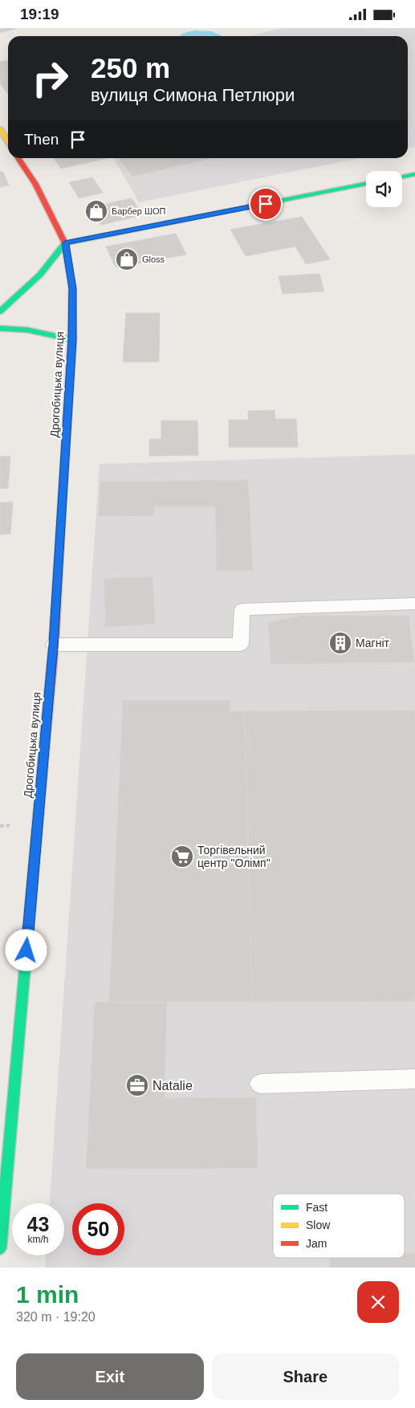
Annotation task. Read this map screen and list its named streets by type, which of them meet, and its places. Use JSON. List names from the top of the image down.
{
  "streets": {
    "main road": ["Дрогобицька вулиця"]
  },
  "places": {
    "shop": ["Барбер ШОП", "Gloss"],
    "building": ["Магніт"],
    "supermarket": ["Торгівельний центр \"Олімп\""],
    "office": ["Natalie"]
  },
  "legend": ["Fast", "Slow", "Jam"],
  "page": {
    "status": "19:19",
    "turn": ["250 m", "вулиця Симона Петлюри"],
    "then": "Then",
    "speed": "43 km/h",
    "limit": "50",
    "heading": ["1 min", "320 m · 19:20"],
    "buttons": ["Exit", "Share"]
  }
}
